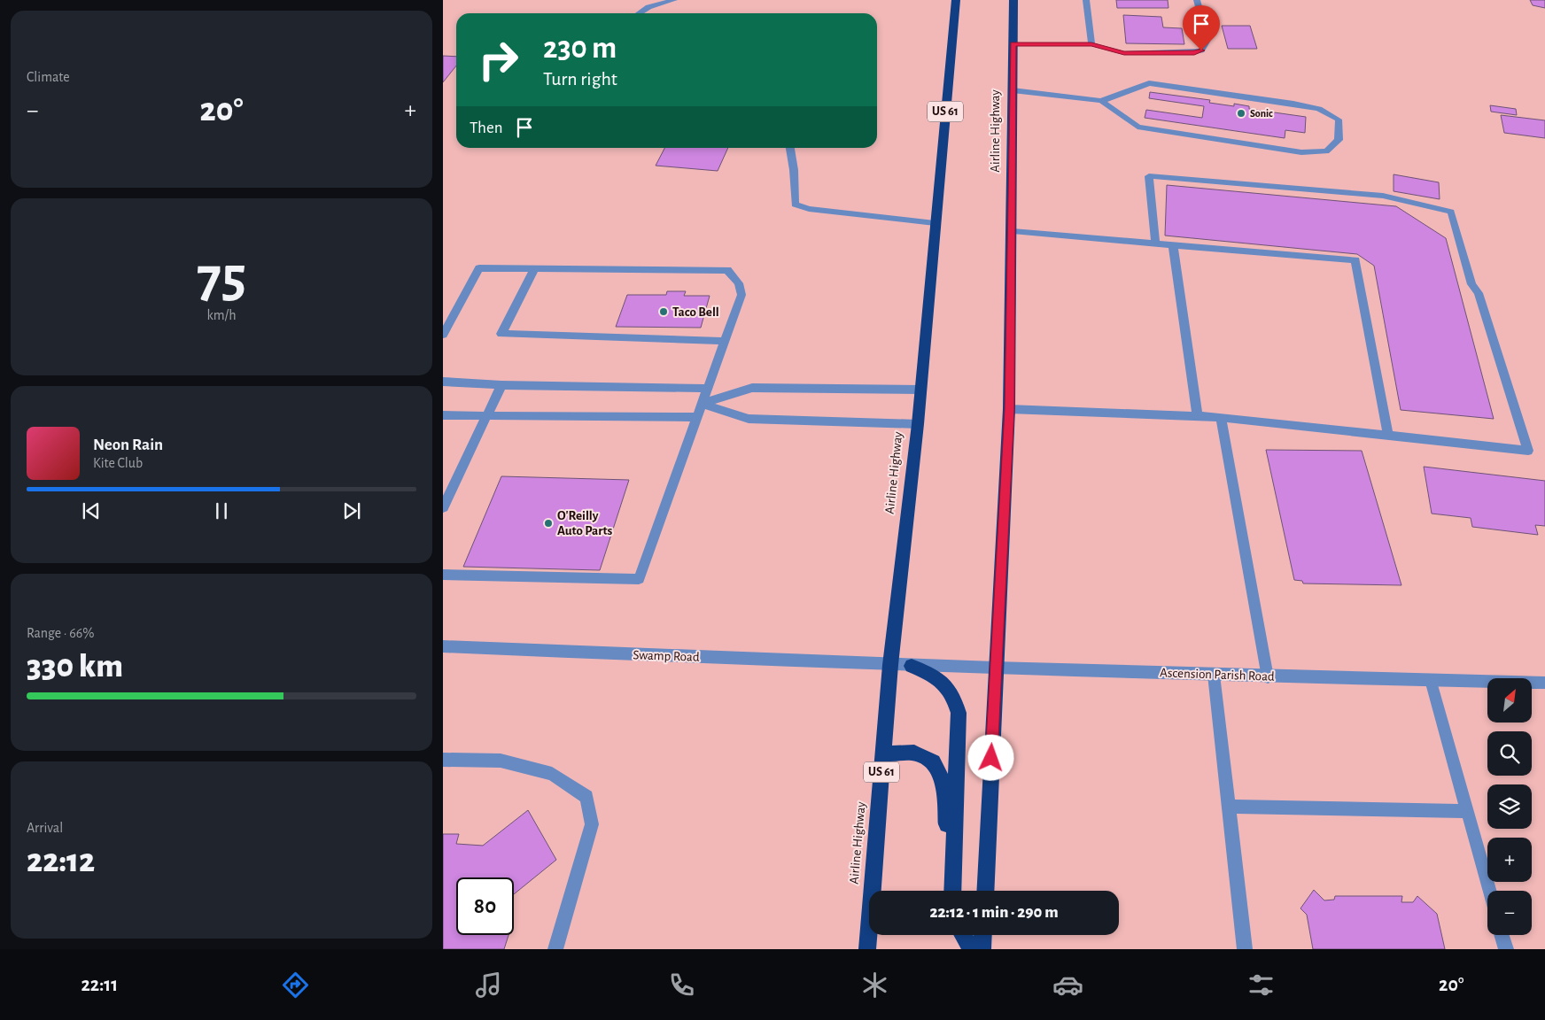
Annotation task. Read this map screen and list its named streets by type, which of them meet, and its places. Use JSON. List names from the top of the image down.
{
  "streets": {
    "highway": ["US 61", "Airline Highway"],
    "street": ["Swamp Road", "Ascension Parish Road"]
  },
  "crossings": [
    ["Airline Highway", "Swamp Road"],
    ["Airline Highway", "Ascension Parish Road"],
    ["Swamp Road", "Ascension Parish Road"]
  ],
  "places": ["Sonic", "Taco Bell", "O'Reilly Auto Parts"],
  "north": "top right",
  "page": {
    "tile": [
      "Climate",
      ["75", "km/h"],
      ["Range · 66%", "330 km"],
      ["Arrival", "22:12"]
    ],
    "turn": ["230 m", "Turn right"],
    "heat": ["−", "20°", "+"],
    "then": "Then",
    "song": ["Neon Rain", "Kite Club"],
    "map_buttons": ["+", "−"],
    "limit": "80",
    "trip": "22:12 · 1 min · 290 m",
    "tabs": ["22:11", "20°"]
  }
}
